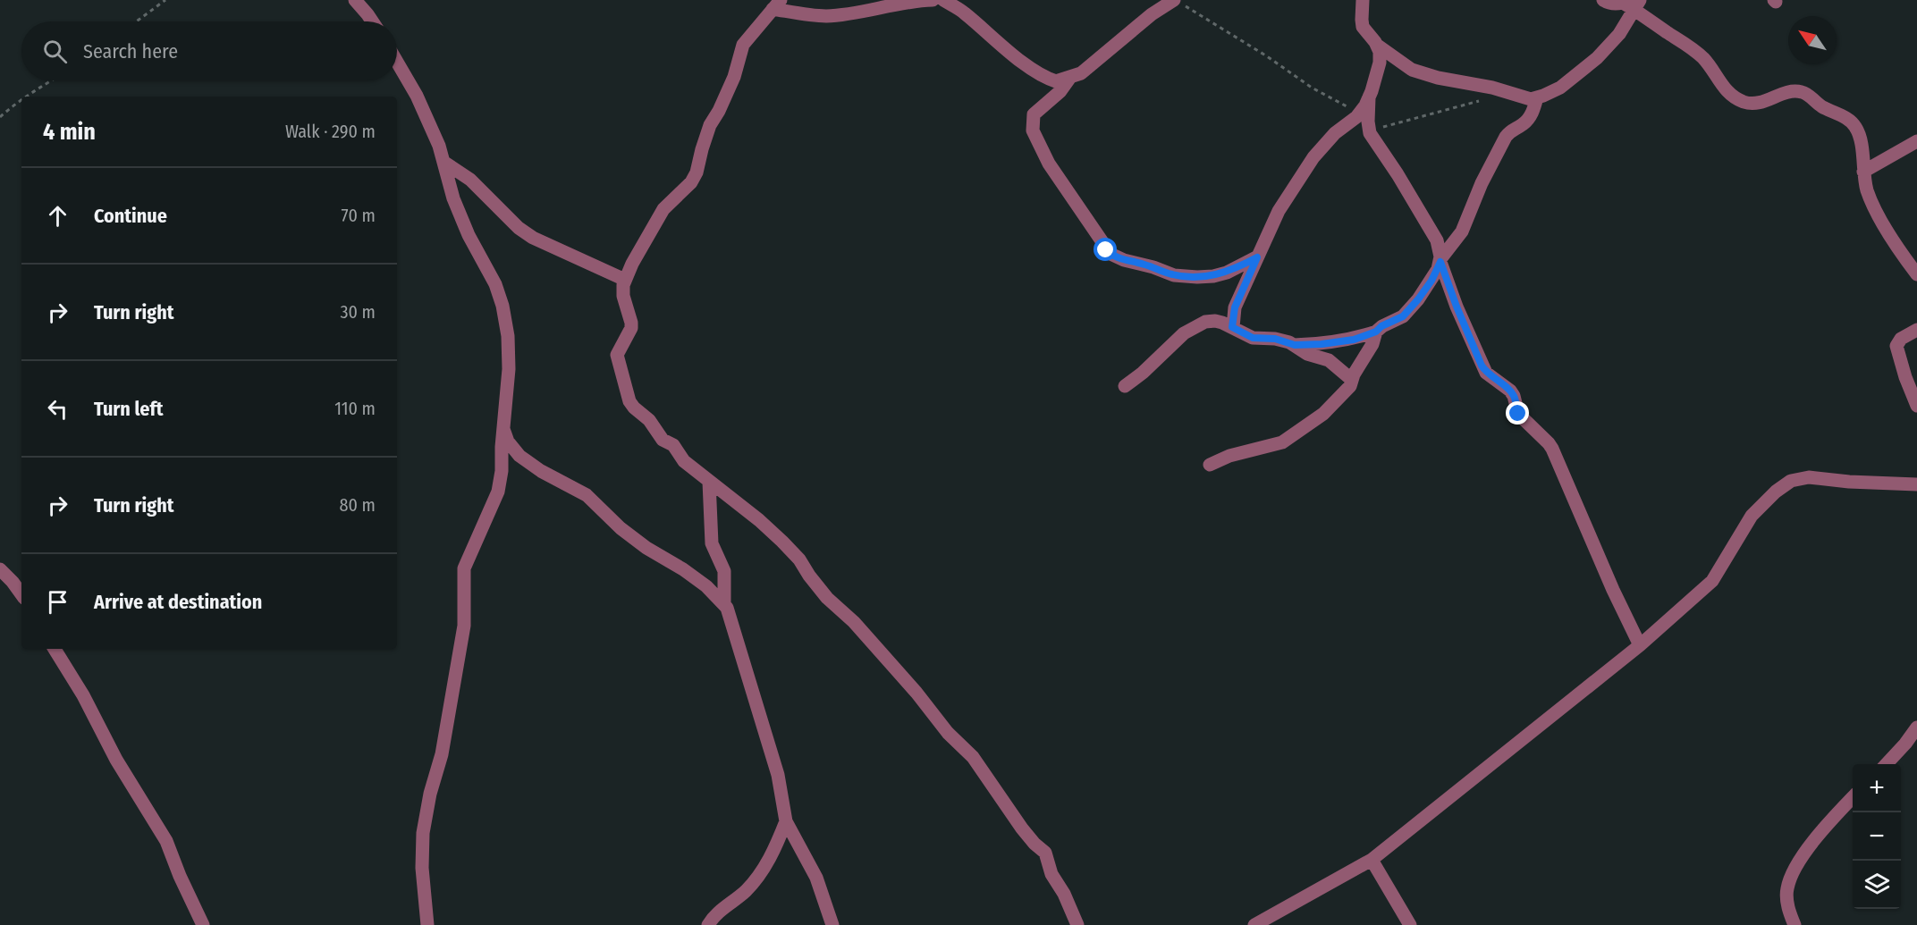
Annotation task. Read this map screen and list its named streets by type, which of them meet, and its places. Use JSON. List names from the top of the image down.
{
  "north": "top left",
  "page": {
    "search": "Search here",
    "heading": ["4 min", "Walk · 290 m"],
    "list": [
      ["Continue", "70 m"],
      ["Turn right", "30 m"],
      ["Turn left", "110 m"],
      ["Turn right", "80 m"],
      "Arrive at destination"
    ],
    "map_buttons": ["+", "−"]
  }
}
